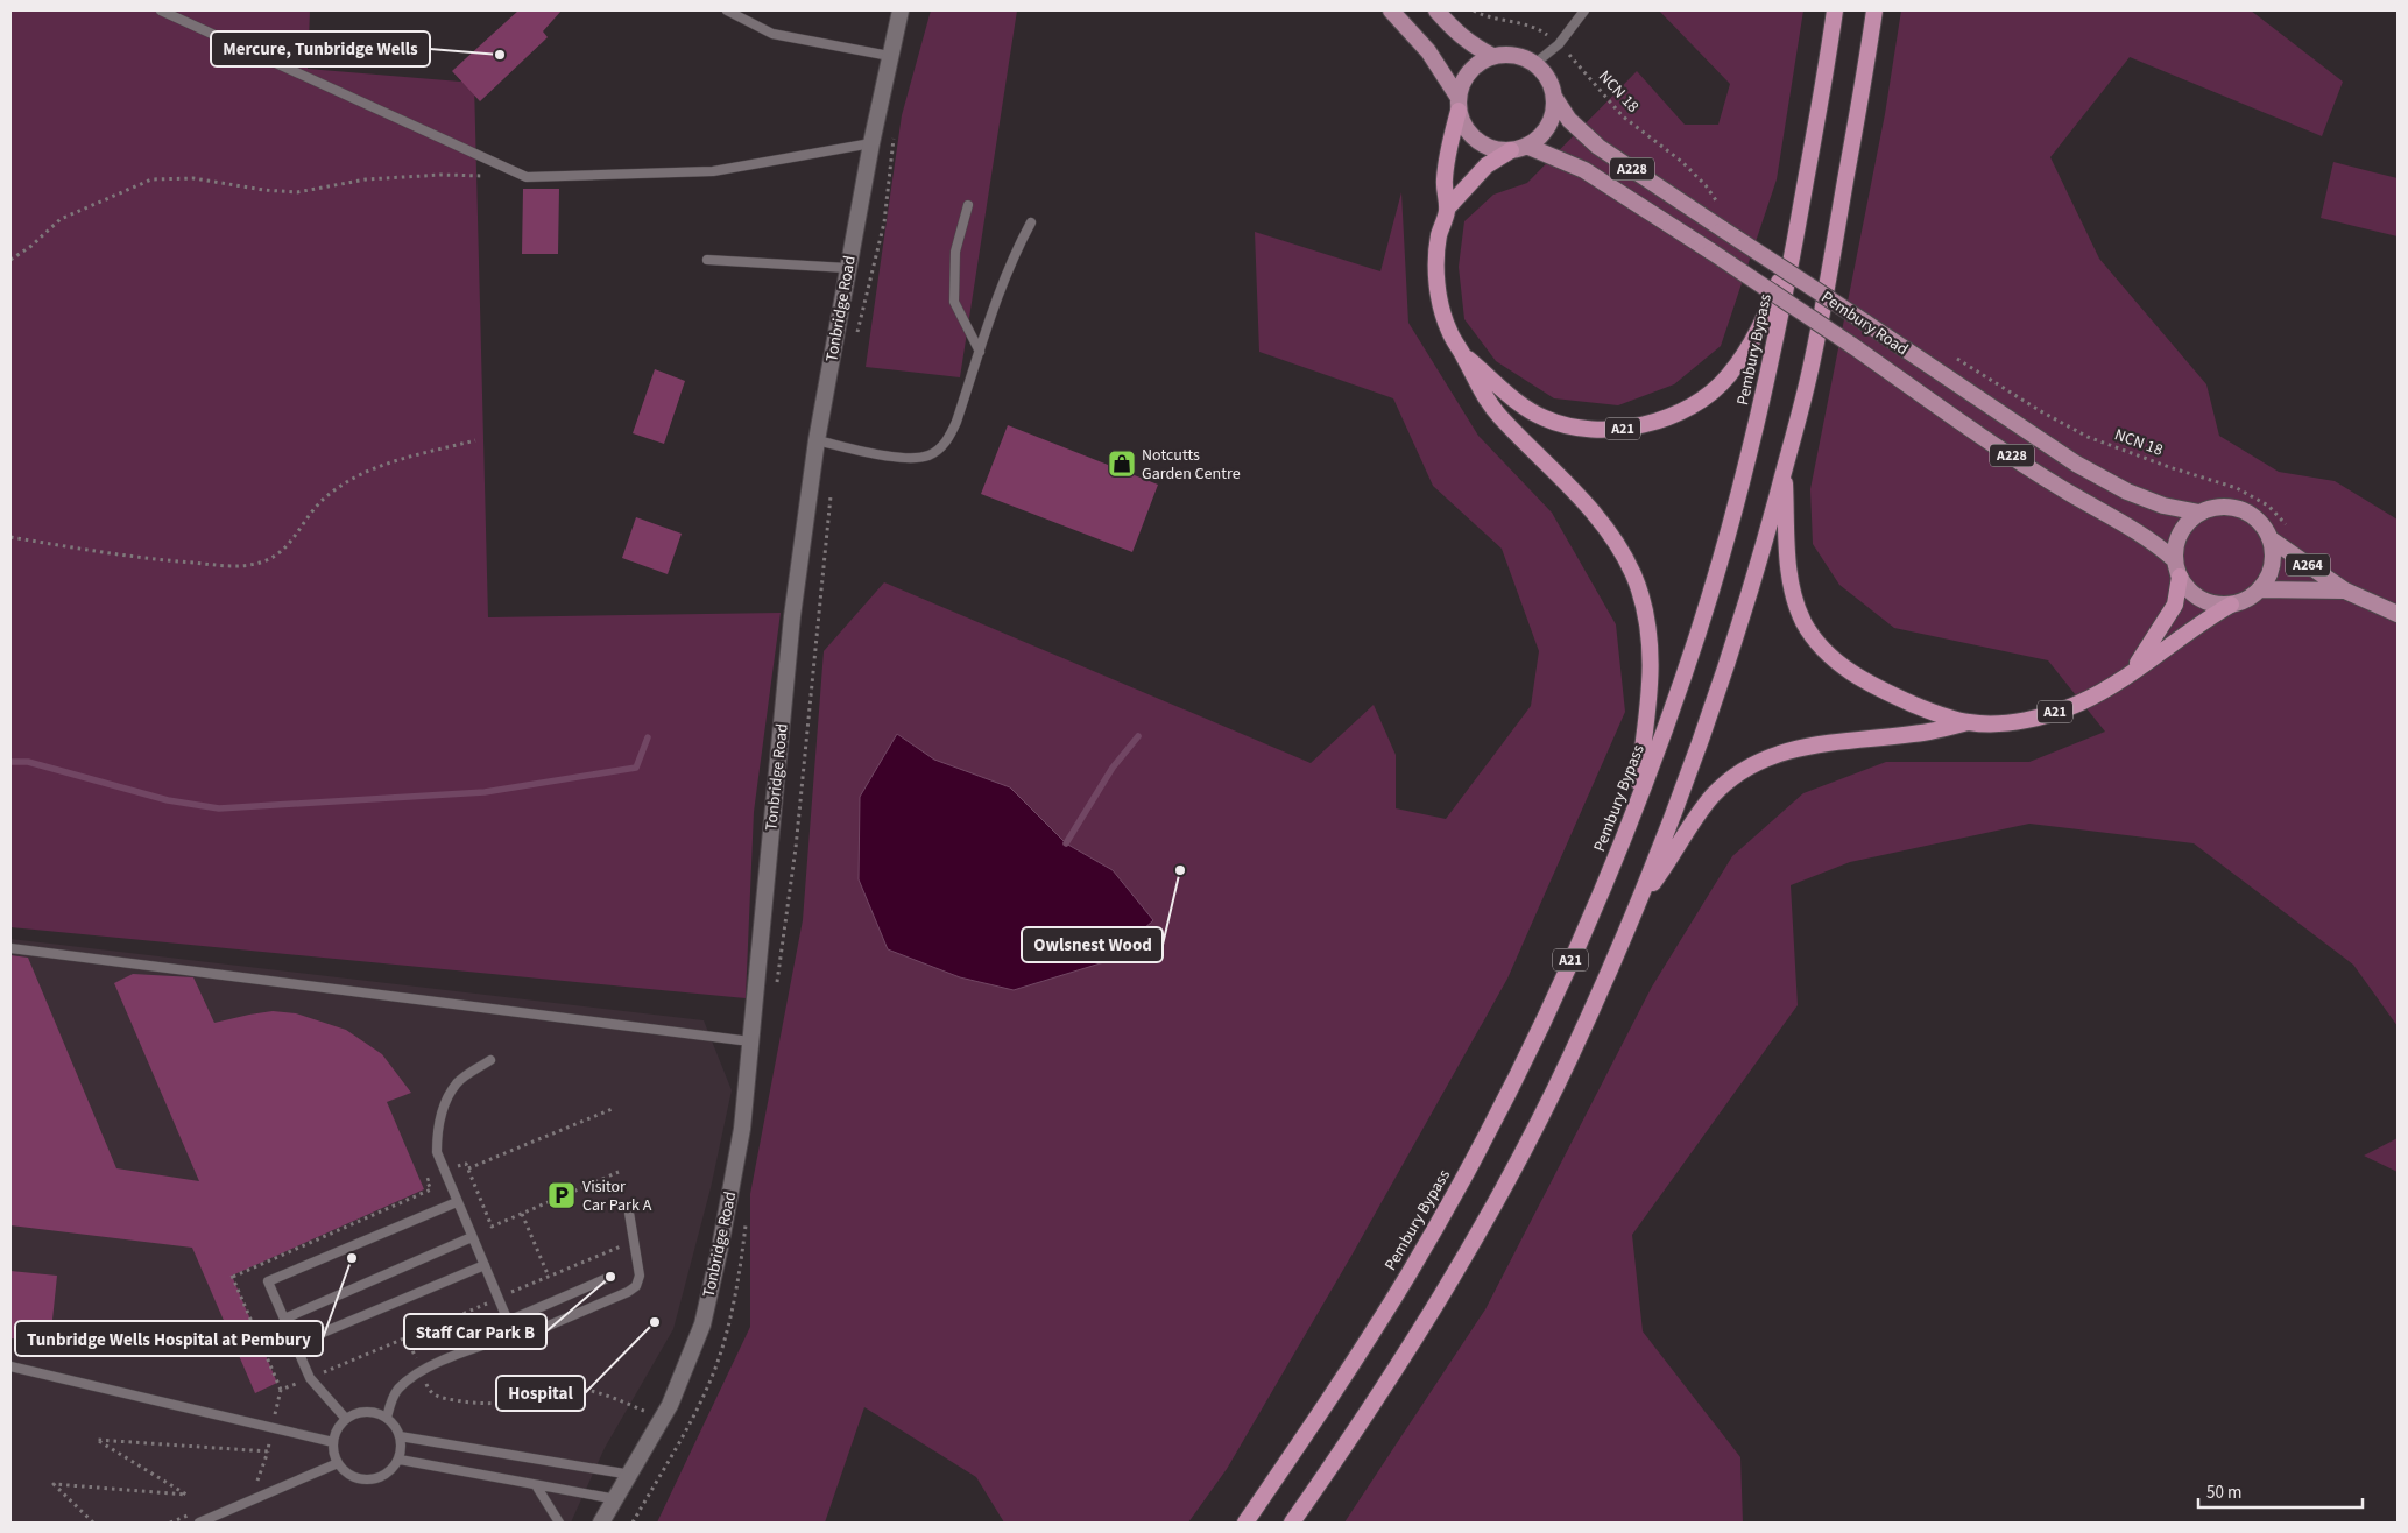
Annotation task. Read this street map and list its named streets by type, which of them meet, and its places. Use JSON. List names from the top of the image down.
{
  "streets": {
    "highway": ["Pembury Bypass", "A21"],
    "main road": ["A228", "Pembury Road", "A264"],
    "street": ["Tonbridge Road"],
    "path": ["NCN 18"]
  },
  "crossings": [
    ["Pembury Road", "A21"],
    ["Pembury Road", "A264"],
    ["Pembury Bypass", "A21"],
    ["A21", "A264"]
  ],
  "places": {
    "other": [
      "Mercure, Tunbridge Wells",
      "Owlsnest Wood",
      "Tunbridge Wells Hospital at Pembury",
      "Staff Car Park B",
      "Hospital"
    ],
    "shop": ["Notcutts Garden Centre"],
    "parking": ["Visitor Car Park A"]
  },
  "scale_bar": "50 m"
}
